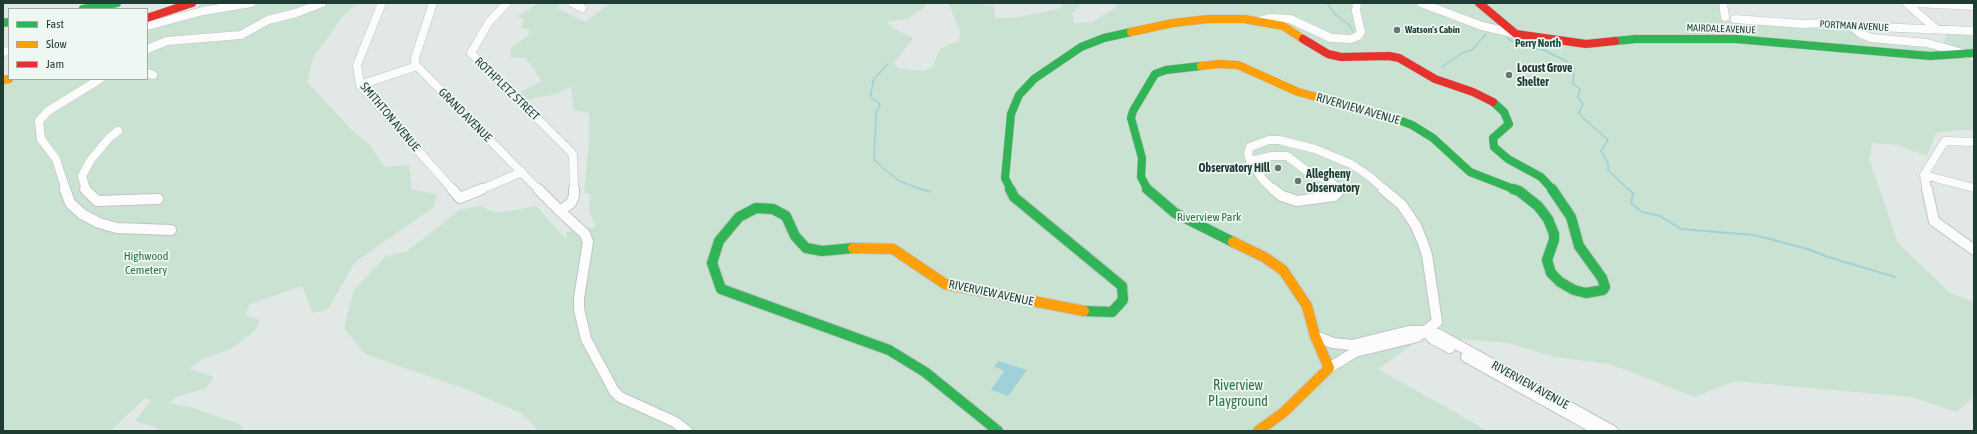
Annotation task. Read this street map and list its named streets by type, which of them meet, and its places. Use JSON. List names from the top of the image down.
{
  "streets": {
    "street": [
      "PORTMAN AVENUE",
      "MAIRDALE AVENUE",
      "ROTHPLETZ STREET",
      "RIVERVIEW AVENUE",
      "GRAND AVENUE",
      "SMITHTON AVENUE"
    ]
  },
  "crossings": [
    ["ROTHPLETZ STREET", "GRAND AVENUE"],
    ["GRAND AVENUE", "SMITHTON AVENUE"]
  ],
  "districts": ["Perry North"],
  "parks": ["Riverview Park", "Highwood Cemetery", "Riverview Playground"],
  "places": [
    "Watson's Cabin",
    "Locust Grove Shelter",
    "Observatory Hill",
    "Allegheny Observatory"
  ],
  "legend": ["Fast", "Slow", "Jam"]
}
